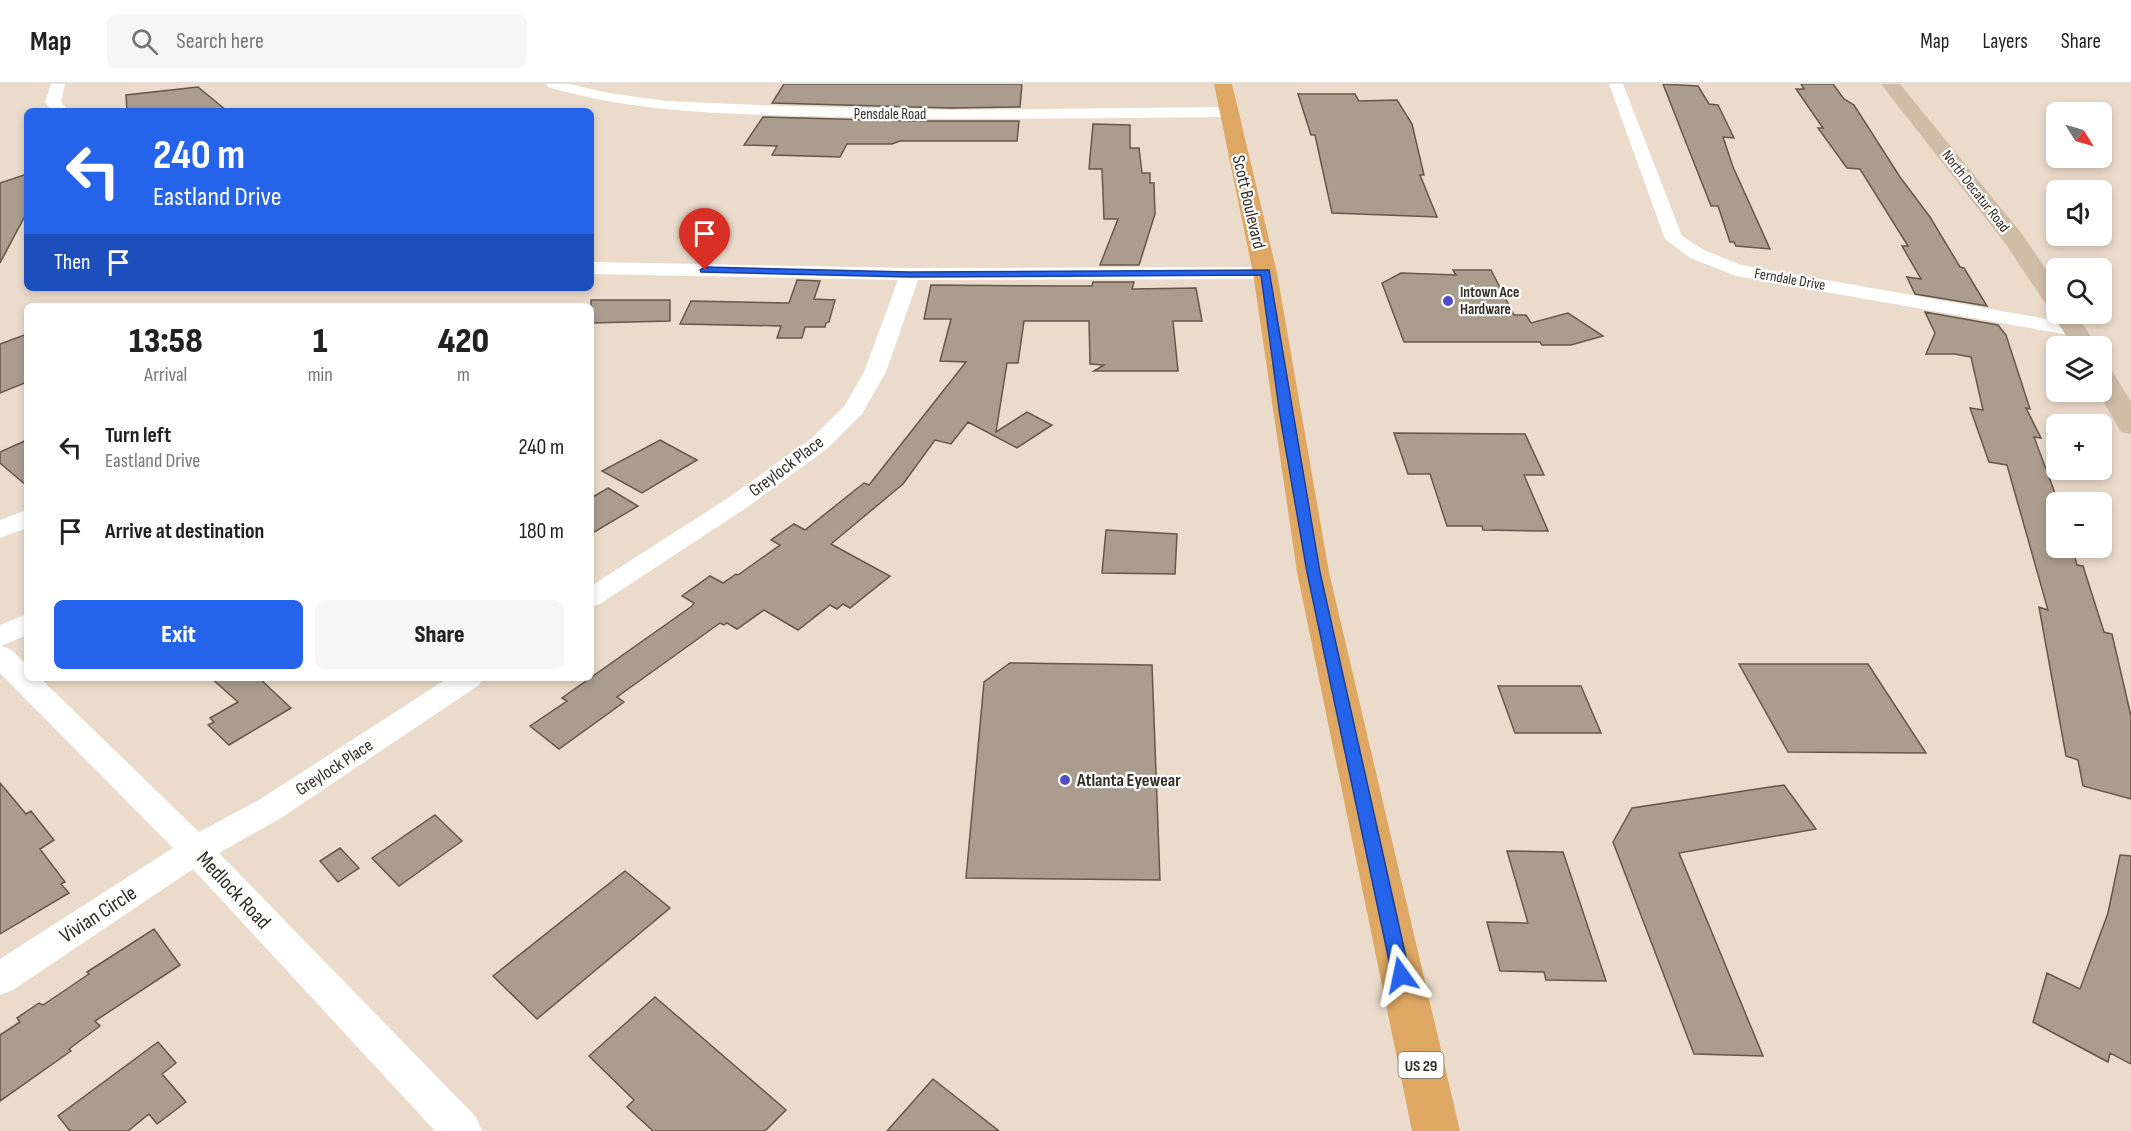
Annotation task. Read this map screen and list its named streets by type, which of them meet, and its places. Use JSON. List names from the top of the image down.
{
  "streets": {
    "highway": ["Scott Boulevard", "US 29"],
    "main road": ["North Decatur Road"],
    "street": [
      "Pensdale Road",
      "Ferndale Drive",
      "Greylock Place",
      "Medlock Road",
      "Vivian Circle"
    ]
  },
  "crossings": [
    ["Pensdale Road", "Scott Boulevard"],
    ["Greylock Place", "Medlock Road"],
    ["Greylock Place", "Vivian Circle"],
    ["Medlock Road", "Vivian Circle"]
  ],
  "places": ["Intown Ace Hardware", "Atlanta Eyewear"],
  "north": "bottom right",
  "page": {
    "header": "Map",
    "search": "Search here",
    "nav": ["Map", "Layers", "Share"],
    "map_buttons": ["+", "−"],
    "turn": ["240 m", "Eastland Drive"],
    "then": "Then",
    "eta": [
      "13:58",
      "Arrival",
      "1",
      "min",
      "420",
      "m"
    ],
    "list": [
      {
        "name": "Turn left",
        "note": "Eastland Drive",
        "value": "240 m"
      },
      {
        "name": "Arrive at destination",
        "value": "180 m"
      }
    ],
    "buttons": ["Exit", "Share"]
  }
}
